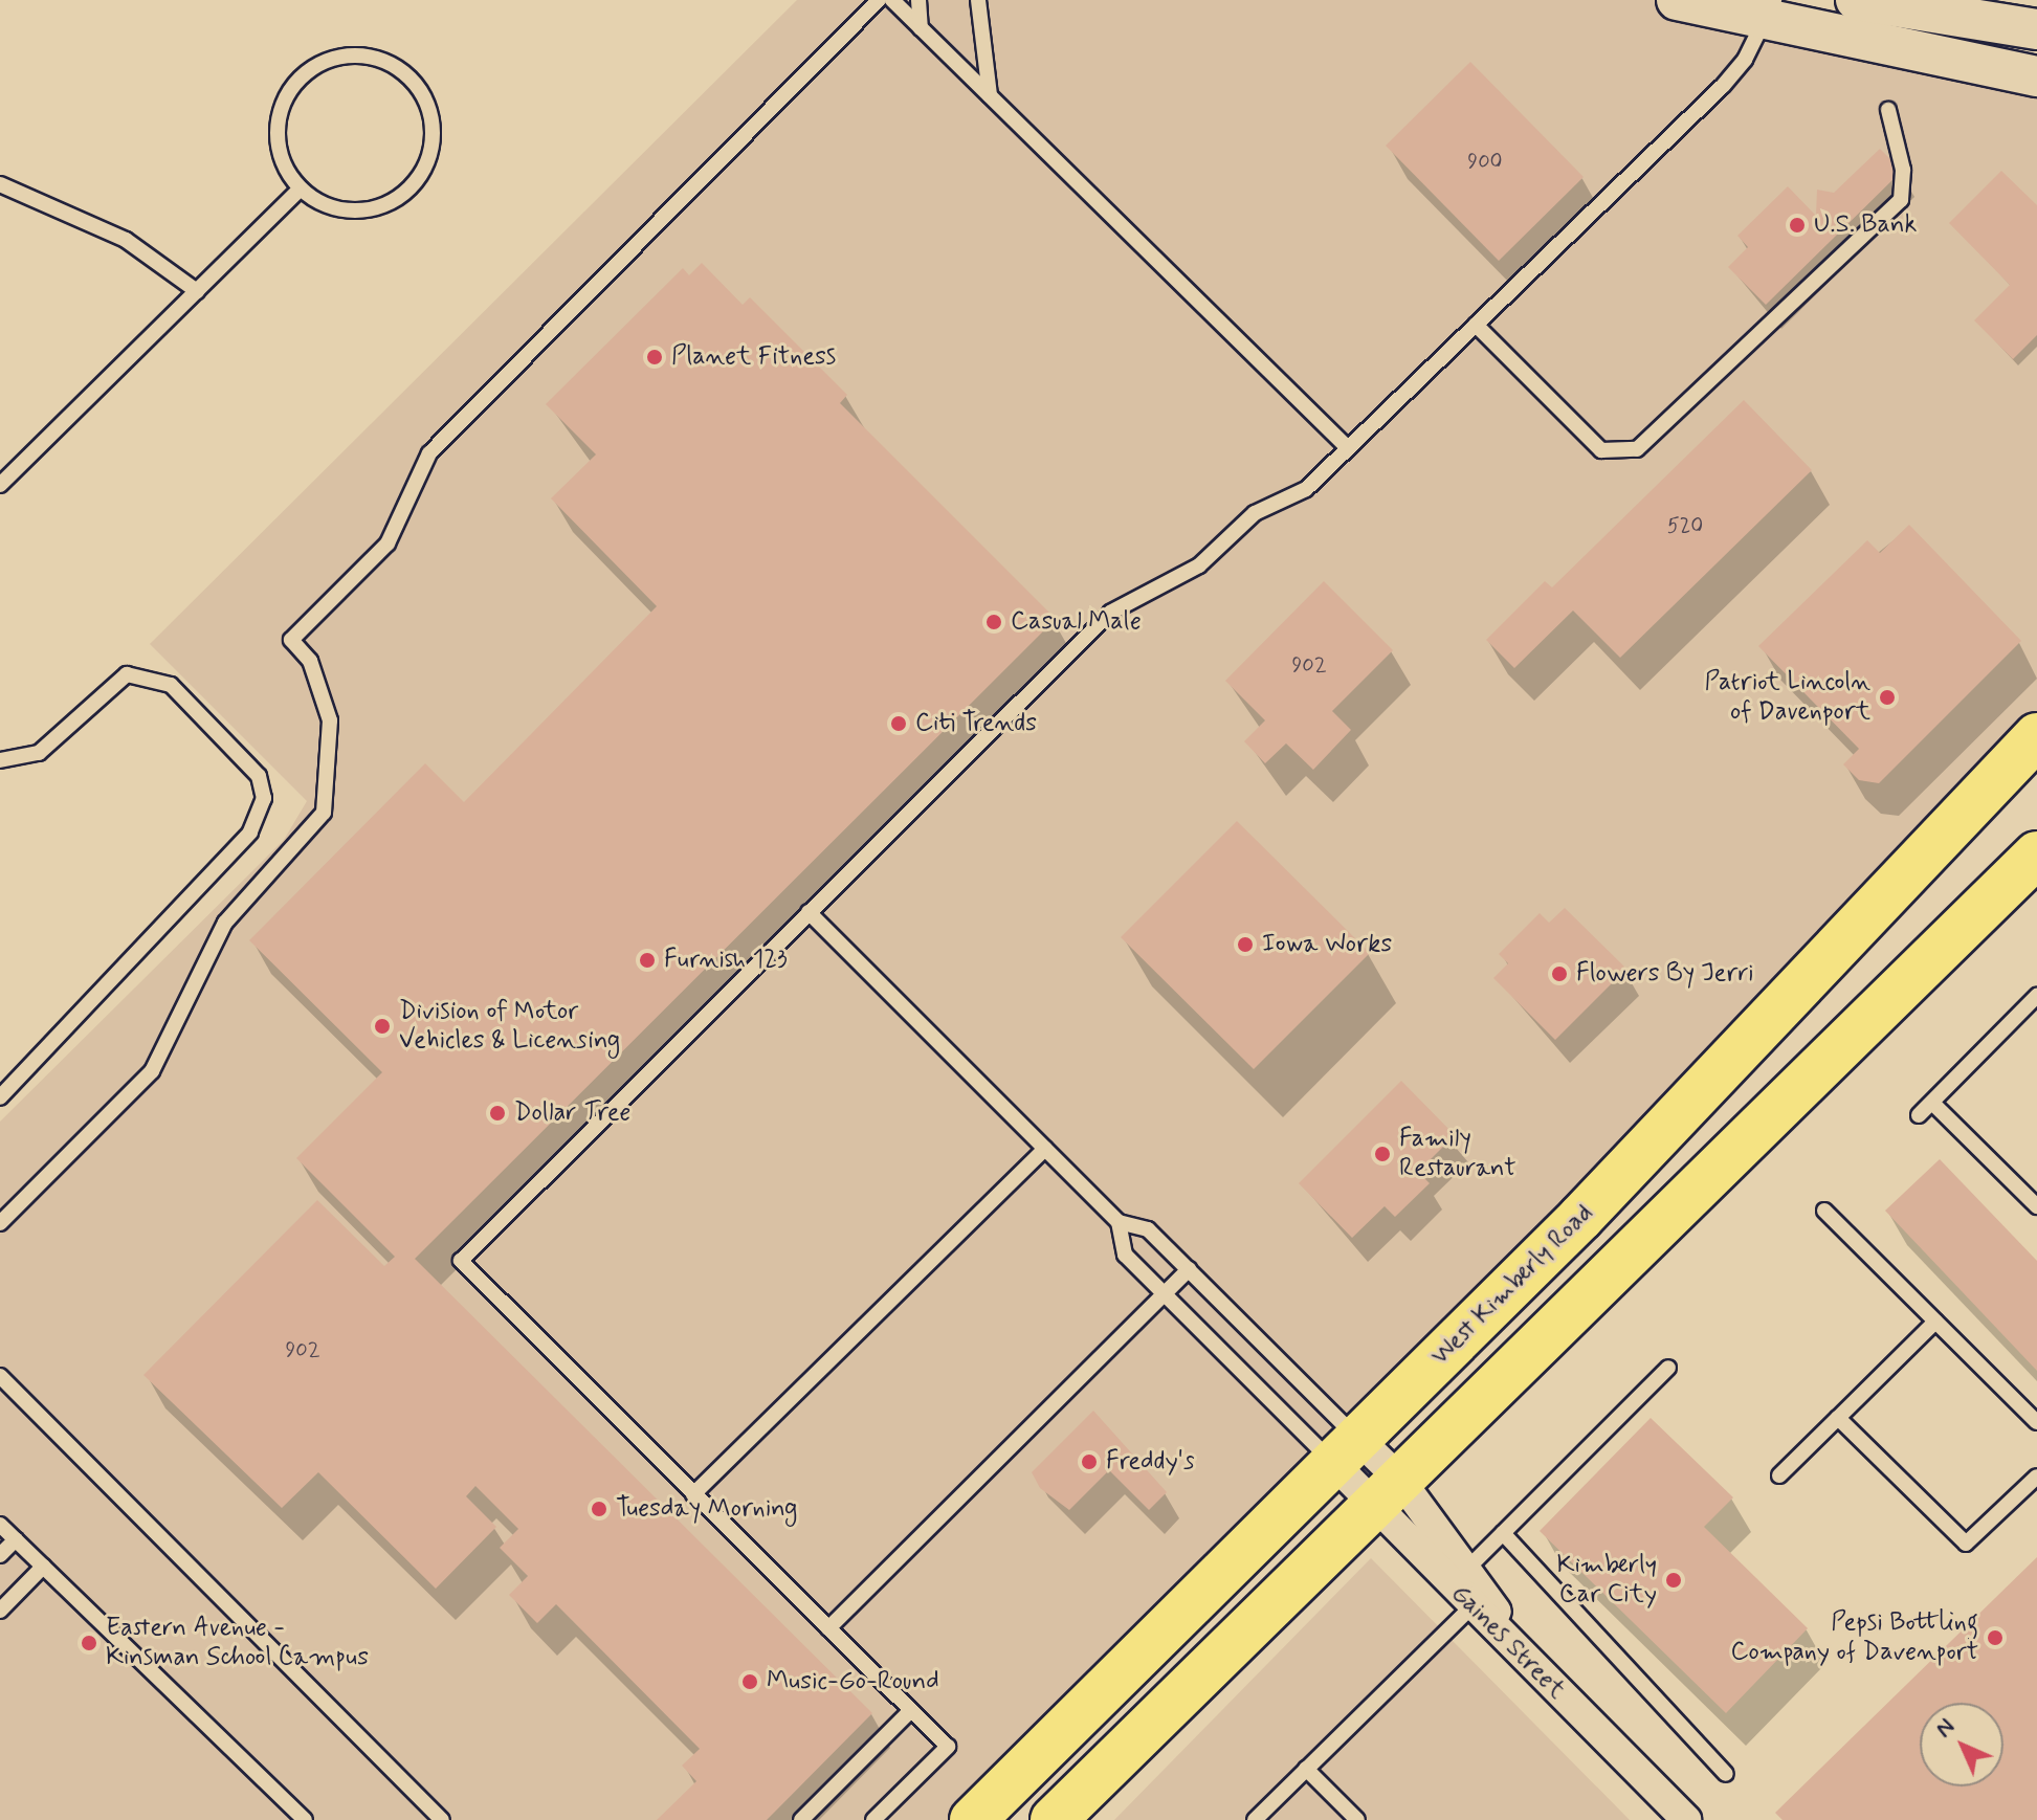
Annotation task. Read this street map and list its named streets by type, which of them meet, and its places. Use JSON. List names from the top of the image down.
{
  "streets": {
    "main road": ["West Kimberly Road"],
    "street": ["Gaines Street"]
  },
  "crossings": [
    ["West Kimberly Road", "Gaines Street"]
  ],
  "places": [
    "U.S. Bank",
    "Planet Fitness",
    "Casual Male",
    "Patriot Lincoln of Davenport",
    "Citi Trends",
    "Iowa Works",
    "Furnish 123",
    "Flowers By Jerri",
    "Division of Motor Vehicles & Licensing",
    "Dollar Tree",
    "Family Restaurant",
    "Freddy's",
    "Tuesday Morning",
    "Kimberly Car City",
    "Pepsi Bottling Company of Davenport",
    "Eastern Avenue - Kinsman School Campus",
    "Music-Go-Round"
  ],
  "house_numbers": [
    "900",
    "520",
    "902",
    "902"
  ],
  "north": "top left"
}
